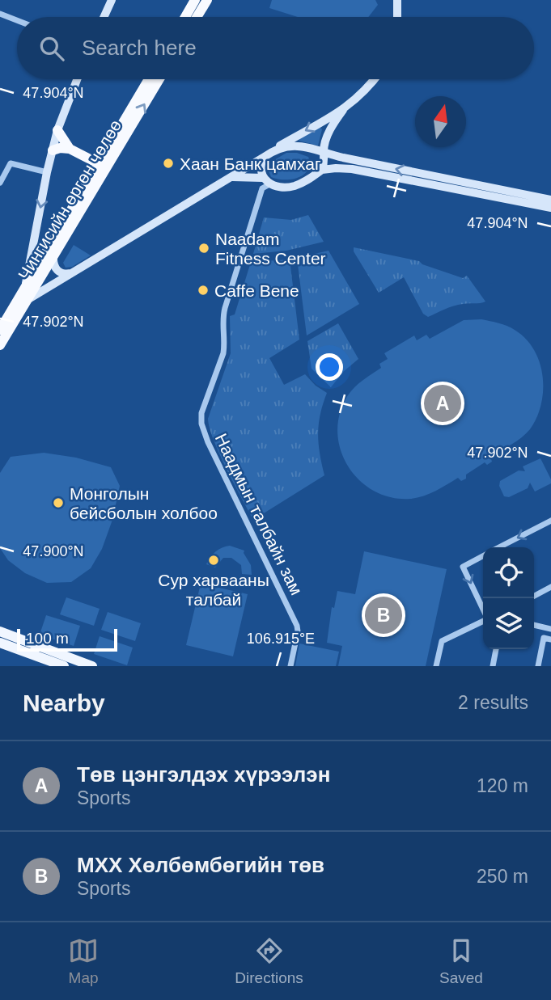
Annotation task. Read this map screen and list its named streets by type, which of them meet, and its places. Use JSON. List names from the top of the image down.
{
  "streets": {
    "highway": ["Чингисийн өргөн чөлөө"],
    "street": ["Наадмын талбайн зам"]
  },
  "places": [
    "Хаан Банк цамхаг",
    "Naadam Fitness Center",
    "Caffe Bene",
    "Монголын бейсболын холбоо",
    "Сур харвааны талбай"
  ],
  "scale_bar": "100 m",
  "north": "top",
  "page": {
    "search": "Search here",
    "pins": ["A", "B"],
    "scale": "100 m",
    "heading": ["Nearby", "2 results"],
    "list": [
      {
        "mark": "A",
        "name": "Төв цэнгэлдэх хүрээлэн",
        "note": "Sports",
        "value": "120 m"
      },
      {
        "mark": "B",
        "name": "МХХ Хөлбөмбөгийн төв",
        "note": "Sports",
        "value": "250 m"
      }
    ],
    "nav": ["Map", "Directions", "Saved"]
  },
  "coordinates": [
    "47.904°N",
    "47.902°N",
    "47.900°N",
    "106.915°E"
  ]
}
